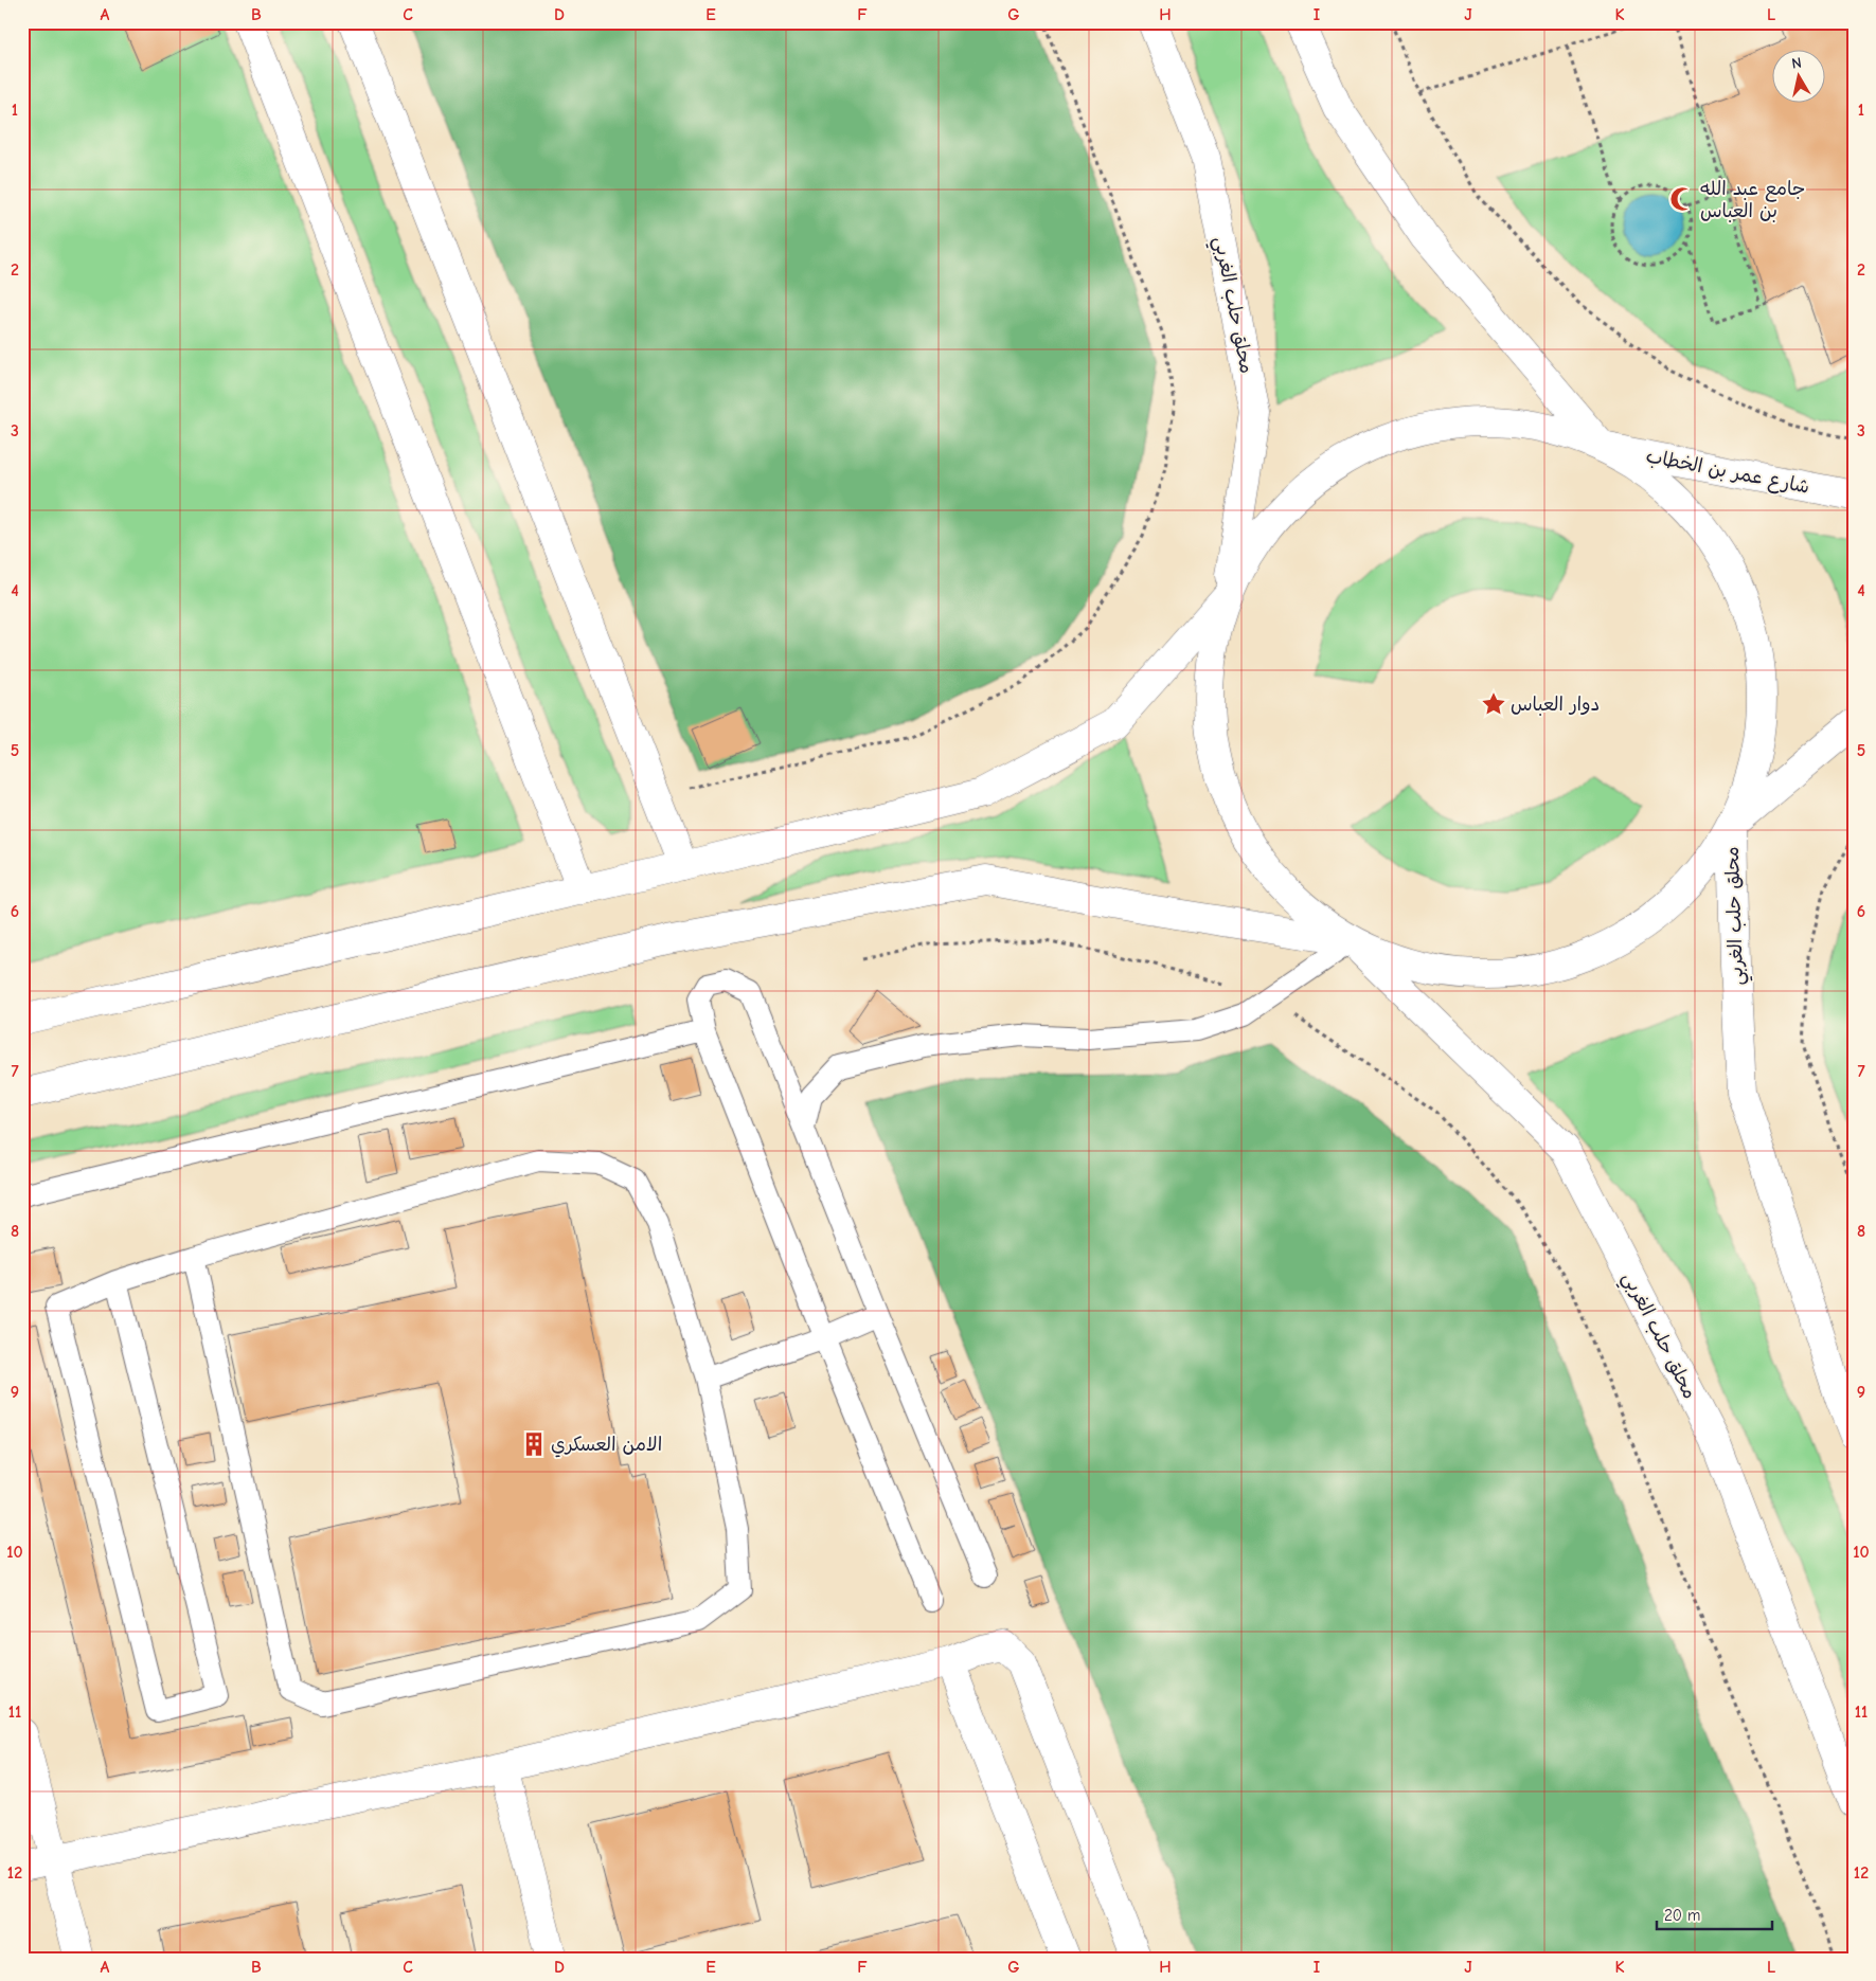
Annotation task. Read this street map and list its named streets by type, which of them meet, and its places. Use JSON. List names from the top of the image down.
{
  "streets": {
    "main road": ["محلق حلب الغربي", "شارع عمر بن الخطاب"]
  },
  "places": {
    "mosque": ["جامع عبد الله بن العباس"],
    "place": ["دوار العباس"],
    "building": ["الامن العسكري"]
  },
  "scale_bar": "20 m",
  "north": "top",
  "grid": {
    "columns": [
      "A",
      "B",
      "C",
      "D",
      "E",
      "F",
      "G",
      "H",
      "I",
      "J",
      "K",
      "L"
    ],
    "rows": [
      "1",
      "2",
      "3",
      "4",
      "5",
      "6",
      "7",
      "8",
      "9",
      "10",
      "11",
      "12"
    ]
  }
}
